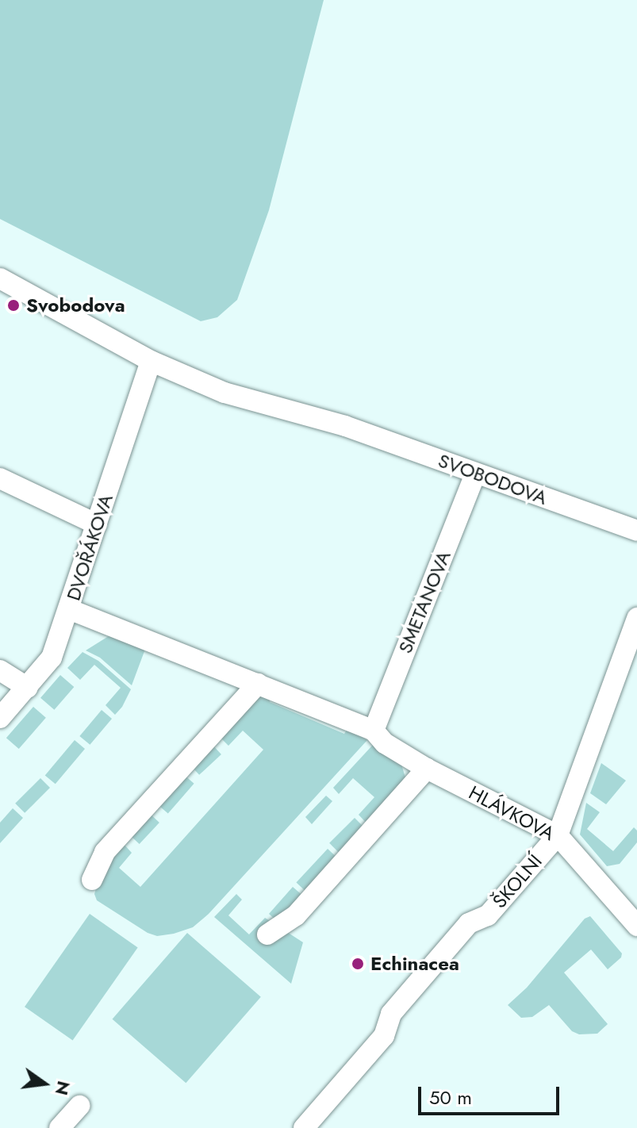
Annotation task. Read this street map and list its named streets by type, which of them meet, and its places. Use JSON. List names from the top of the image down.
{
  "streets": {
    "street": [
      "SVOBODOVA",
      "DVOŘÁKOVA",
      "SMETANOVA",
      "HLÁVKOVA",
      "ŠKOLNÍ"
    ]
  },
  "crossings": [
    ["SVOBODOVA", "DVOŘÁKOVA"],
    ["SVOBODOVA", "SMETANOVA"],
    ["DVOŘÁKOVA", "HLÁVKOVA"],
    ["SMETANOVA", "HLÁVKOVA"],
    ["HLÁVKOVA", "ŠKOLNÍ"]
  ],
  "places": ["Svobodova", "Echinacea"],
  "scale_bar": "50 m",
  "north": "right"
}
